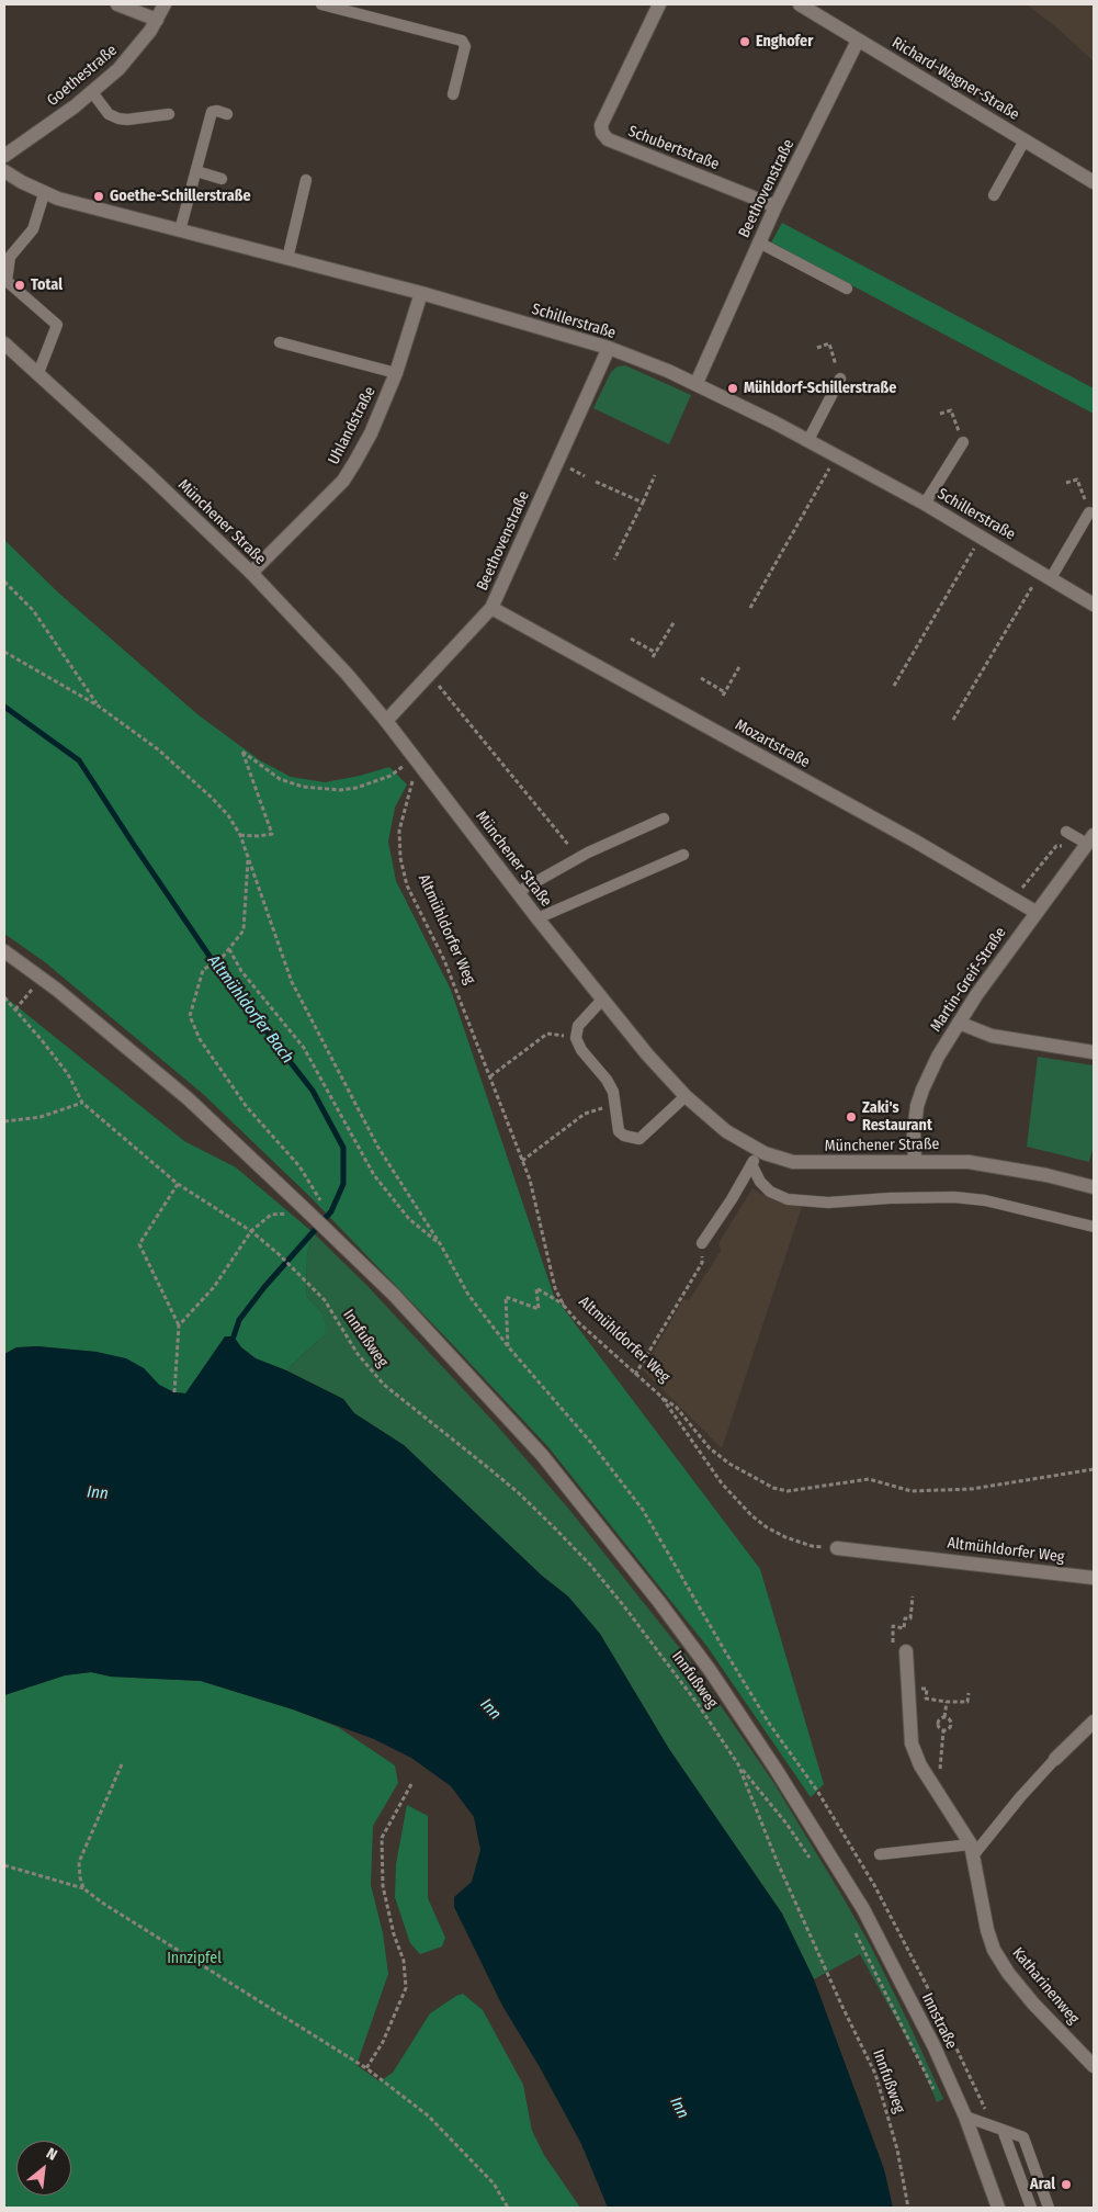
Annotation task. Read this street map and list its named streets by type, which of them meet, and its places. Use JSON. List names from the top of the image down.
{
  "streets": {
    "street": [
      "Goethestraße",
      "Richard-Wagner-Straße",
      "Schubertstraße",
      "Beethovenstraße",
      "Schillerstraße",
      "Uhlandstraße",
      "Münchener Straße",
      "Mozartstraße",
      "Altmühldorfer Weg",
      "Martin-Greif-Straße",
      "Katharinenweg",
      "Innstraße"
    ],
    "path": ["Innfußweg"]
  },
  "crossings": [
    ["Richard-Wagner-Straße", "Beethovenstraße"],
    ["Schubertstraße", "Beethovenstraße"],
    ["Beethovenstraße", "Schillerstraße"],
    ["Beethovenstraße", "Münchener Straße"],
    ["Beethovenstraße", "Mozartstraße"],
    ["Schillerstraße", "Uhlandstraße"],
    ["Uhlandstraße", "Münchener Straße"],
    ["Münchener Straße", "Martin-Greif-Straße"],
    ["Mozartstraße", "Martin-Greif-Straße"]
  ],
  "water": ["Altmühldorfer Bach", "Inn"],
  "parks": ["Innzipfel"],
  "places": [
    "Enghofer",
    "Goethe-Schillerstraße",
    "Total",
    "Mühldorf-Schillerstraße",
    "Zaki's Restaurant",
    "Aral"
  ],
  "north": "top right"
}
